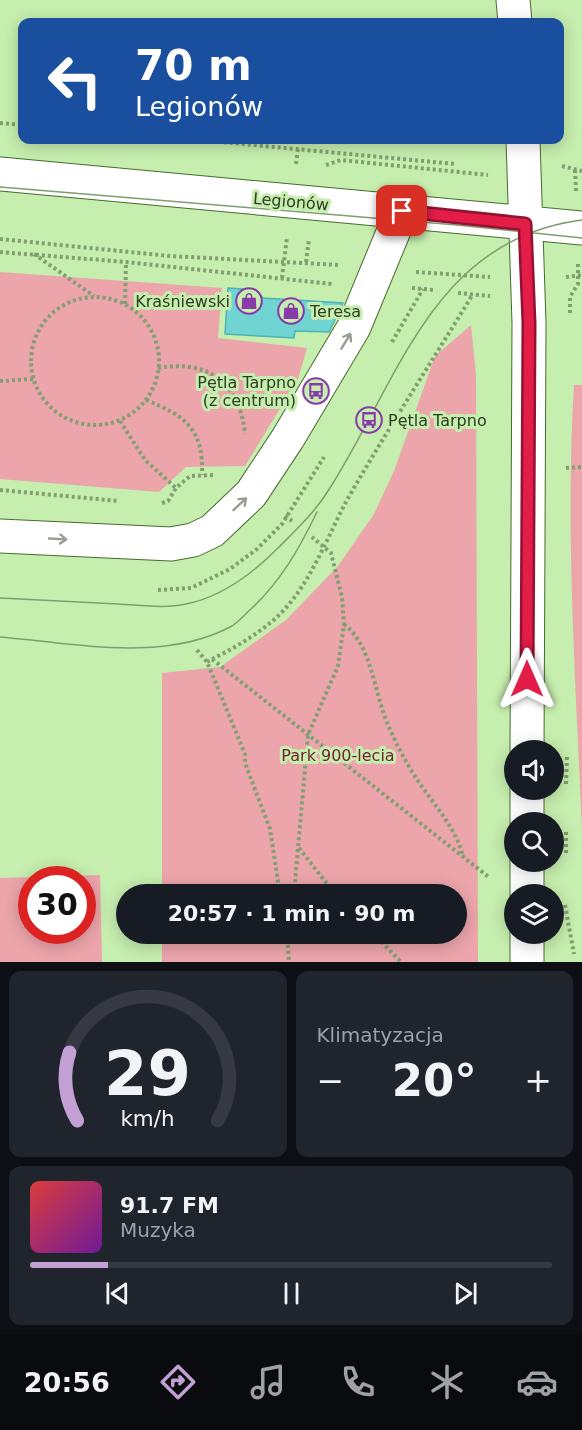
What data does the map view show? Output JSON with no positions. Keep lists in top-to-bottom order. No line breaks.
{"streets":{"street":["Legionów"]},"parks":["Park 900-lecia"],"places":{"shop":["Kraśniewski","Teresa"],"bus stop":["Pętla Tarpno (z centrum)","Pętla Tarpno"]},"page":{"turn":["70 m","Legionów"],"limit":"30","trip":"20:57 · 1 min · 90 m","tile":"Klimatyzacja","heat":["−","20°","+"],"song":["91.7 FM","Muzyka"],"tabs":"20:56","gauge":["29","km/h"]}}
